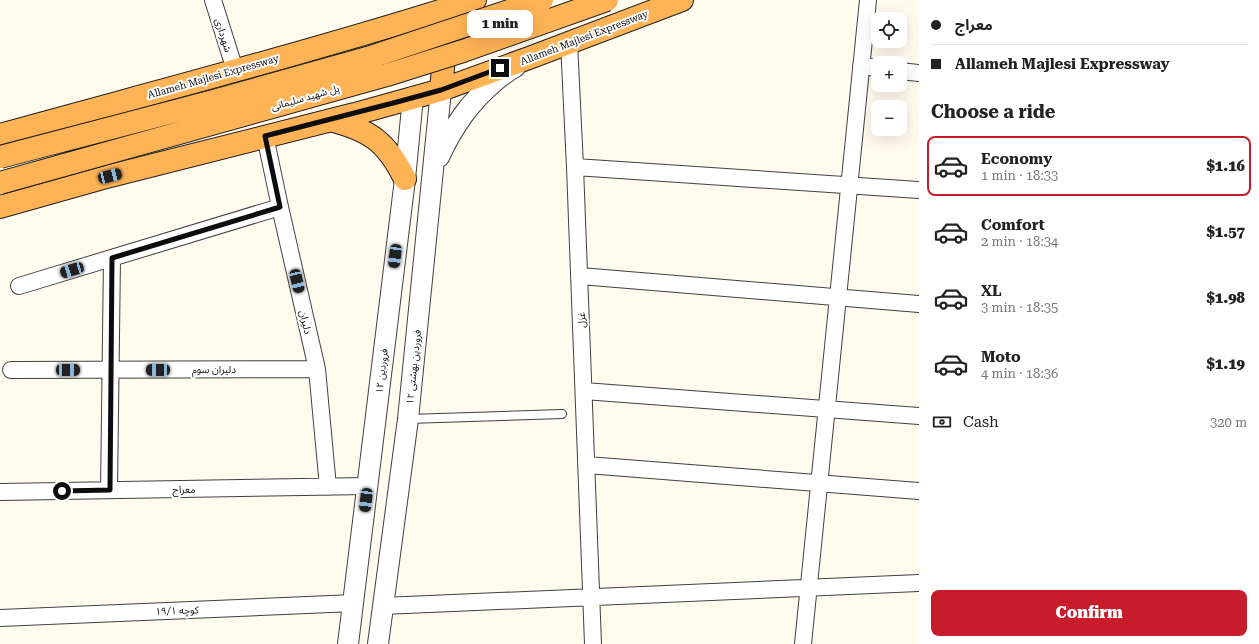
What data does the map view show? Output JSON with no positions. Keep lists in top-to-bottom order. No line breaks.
{"streets":{"highway":["Allameh Majlesi Expressway","پل شهید سلیمانی"],"street":["شهرداری","غزل","دلیران","۱۲ فروردین بهشتی","دلیران سوم","۱۲ فروردین","معراج","کوچه ۱۹/۱"]},"crossings":[["شهرداری","Allameh Majlesi Expressway"],["Allameh Majlesi Expressway","غزل"],["Allameh Majlesi Expressway","۱۲ فروردین بهشتی"],["Allameh Majlesi Expressway","۱۲ فروردین"],["دلیران","دلیران سوم"],["دلیران","معراج"],["۱۲ فروردین","معراج"],["۱۲ فروردین","کوچه ۱۹/۱"]],"page":{"banner":["معراج","Allameh Majlesi Expressway"],"bubble":"1 min","map_buttons":["+","−"],"heading":"Choose a ride","list":[{"name":"Economy","note":"1 min · 18:33","value":"$1.16"},{"name":"Comfort","note":"2 min · 18:34","value":"$1.57"},{"name":"XL","note":"3 min · 18:35","value":"$1.98"},{"name":"Moto","note":"4 min · 18:36","value":"$1.19"}],"pay":["Cash","320 m"],"buttons":"Confirm"}}
